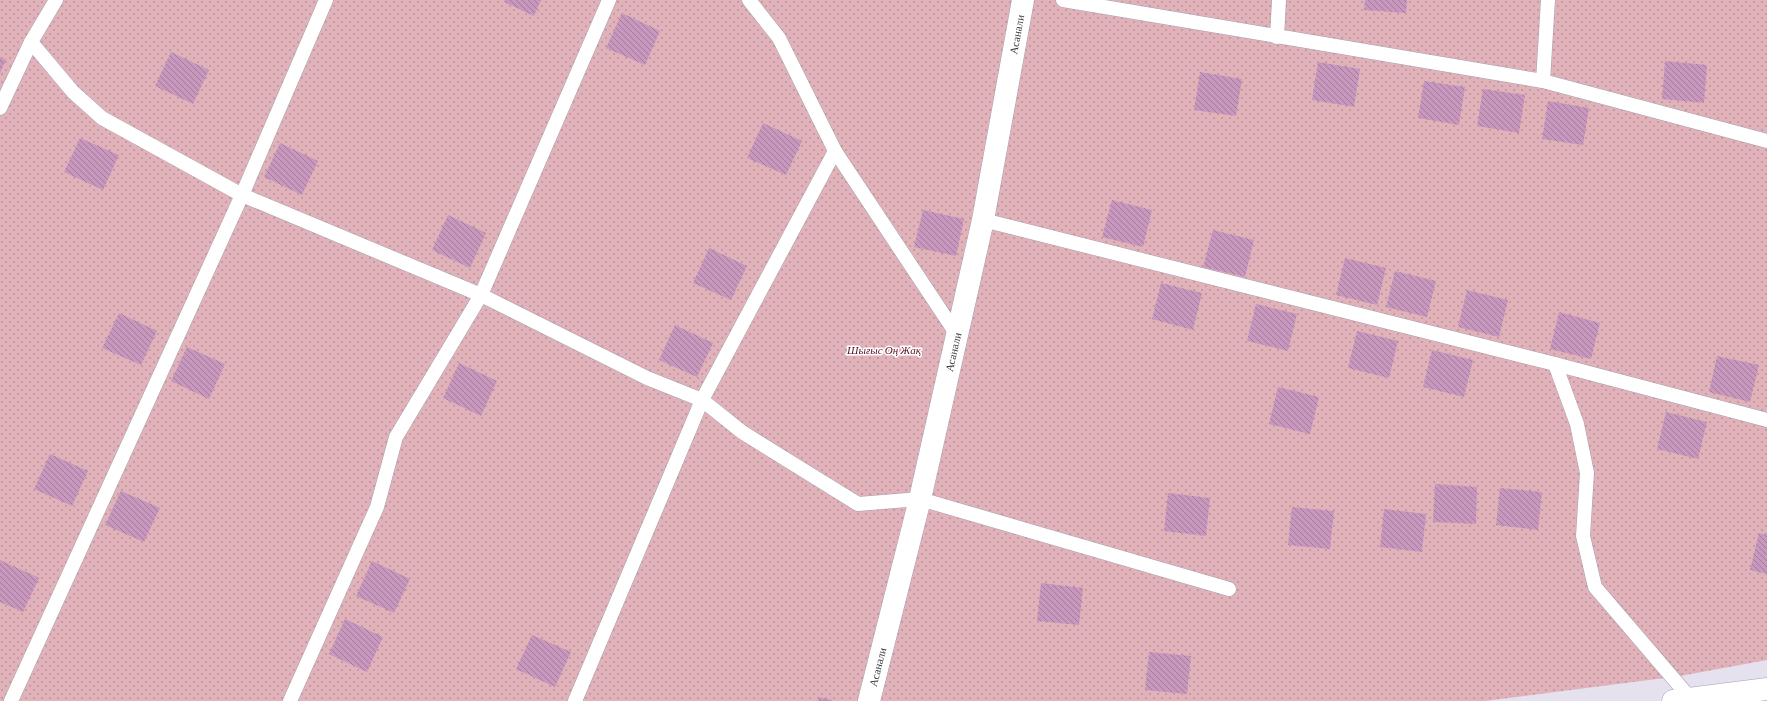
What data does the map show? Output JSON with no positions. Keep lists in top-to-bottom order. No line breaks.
{"streets":{"street":["Асанали"]},"parks":["Шығыс Оң Жақ"]}
